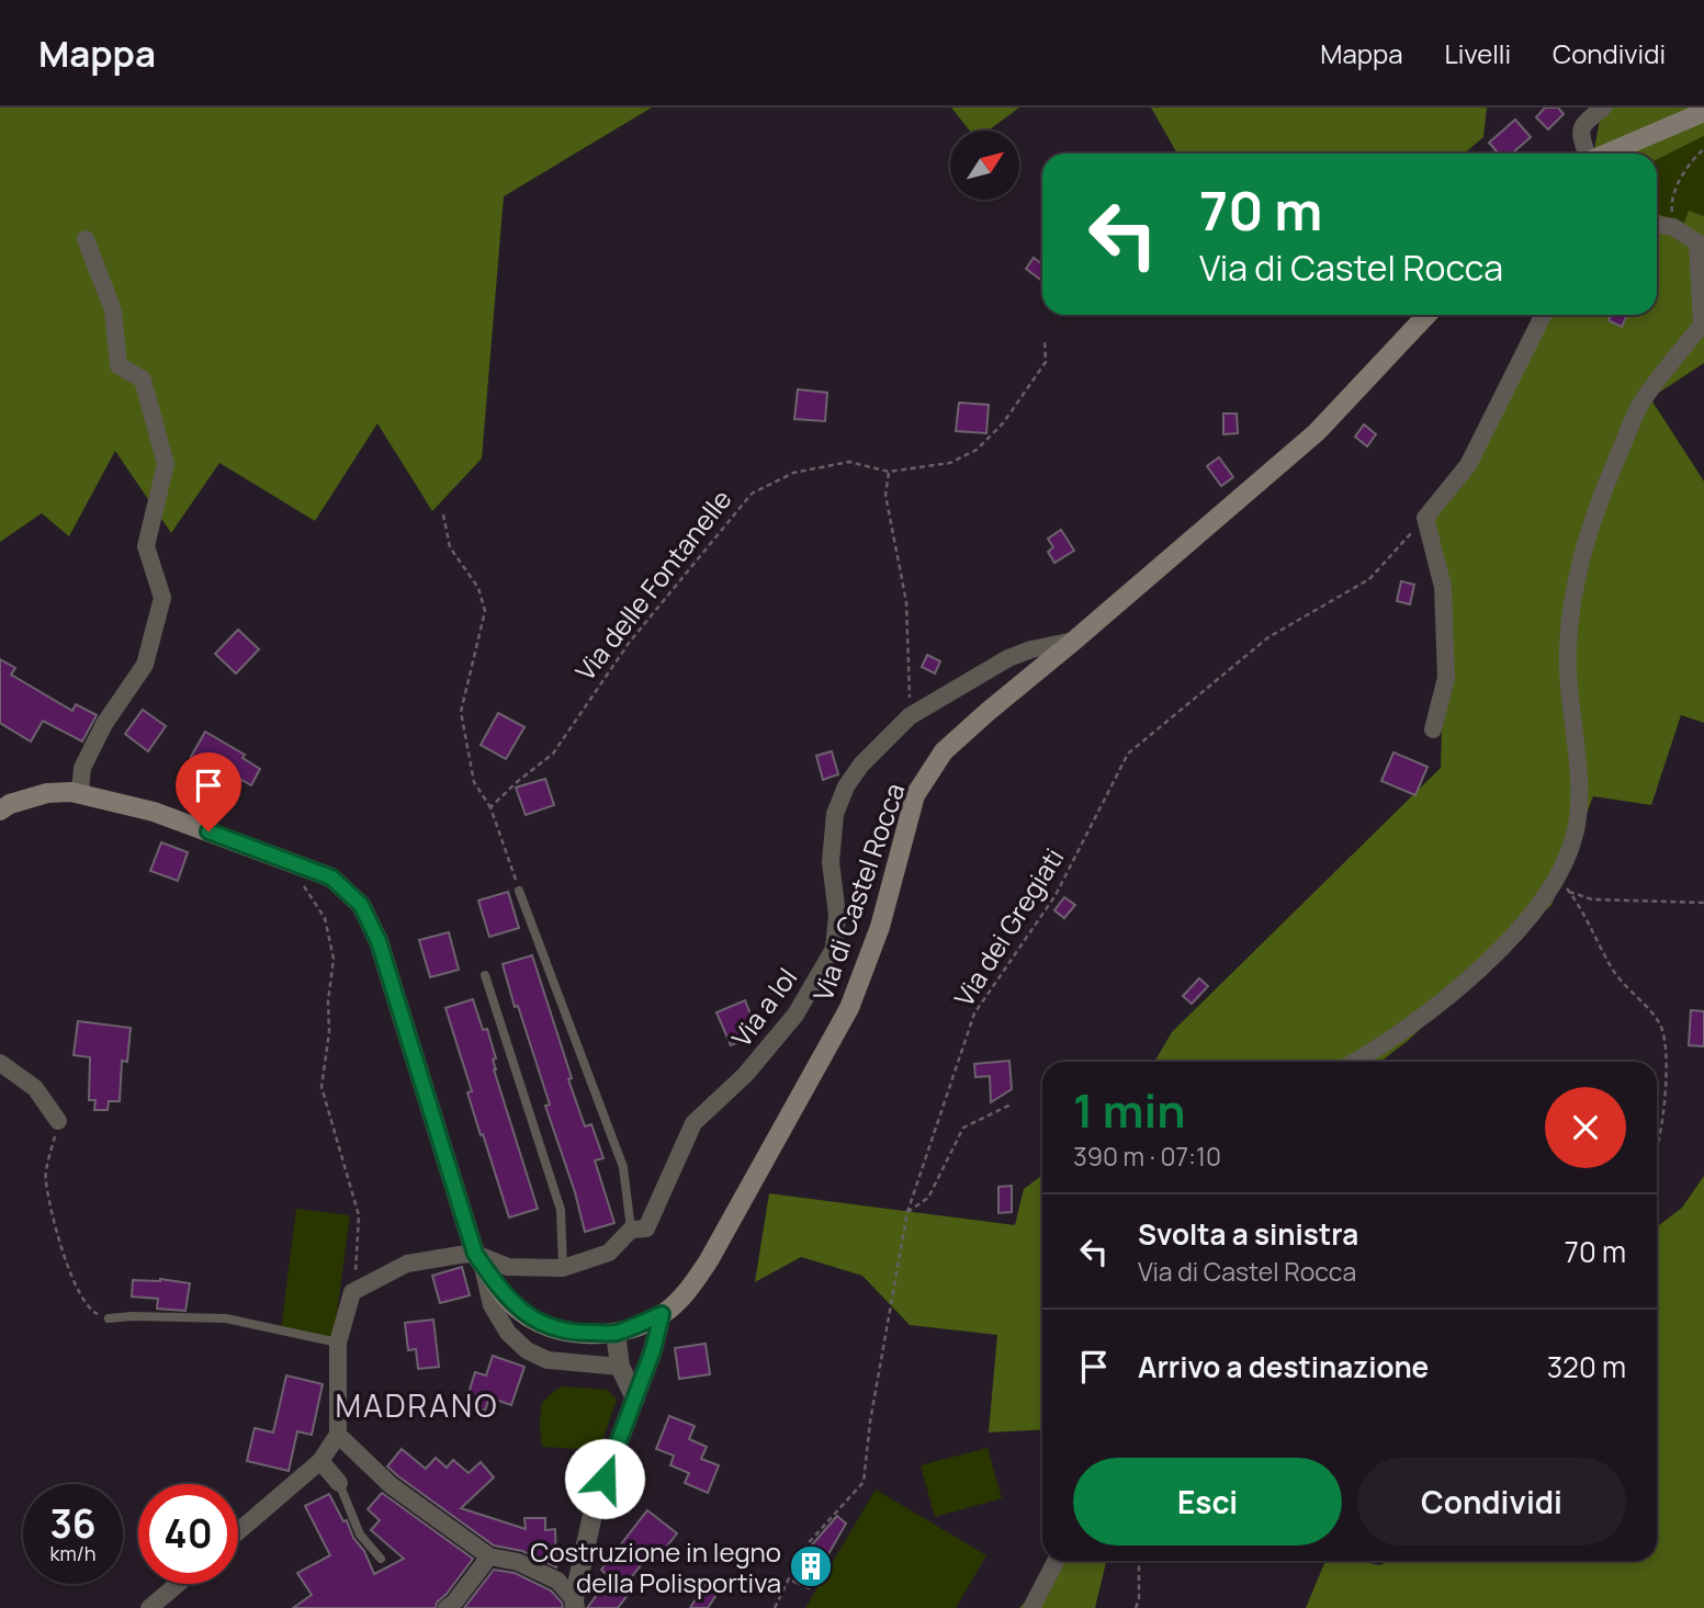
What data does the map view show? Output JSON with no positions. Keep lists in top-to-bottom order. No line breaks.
{"streets":{"main road":["Via di Castel Rocca"],"street":["Via a Iol"],"path":["Via delle Fontanelle","Via dei Gregiati"]},"crossings":[["Via di Castel Rocca","Via a Iol"]],"districts":["MADRANO"],"places":{"building":["Costruzione in legno della Polisportiva"]},"north":"top right","page":{"header":"Mappa","nav":["Mappa","Livelli","Condividi"],"turn":["70 m","Via di Castel Rocca"],"heading":["1 min","390 m · 07:10"],"list":[{"name":"Svolta a sinistra","note":"Via di Castel Rocca","value":"70 m"},{"name":"Arrivo a destinazione","value":"320 m"}],"buttons":["Esci","Condividi"],"speed":"36 km/h","limit":"40"}}
